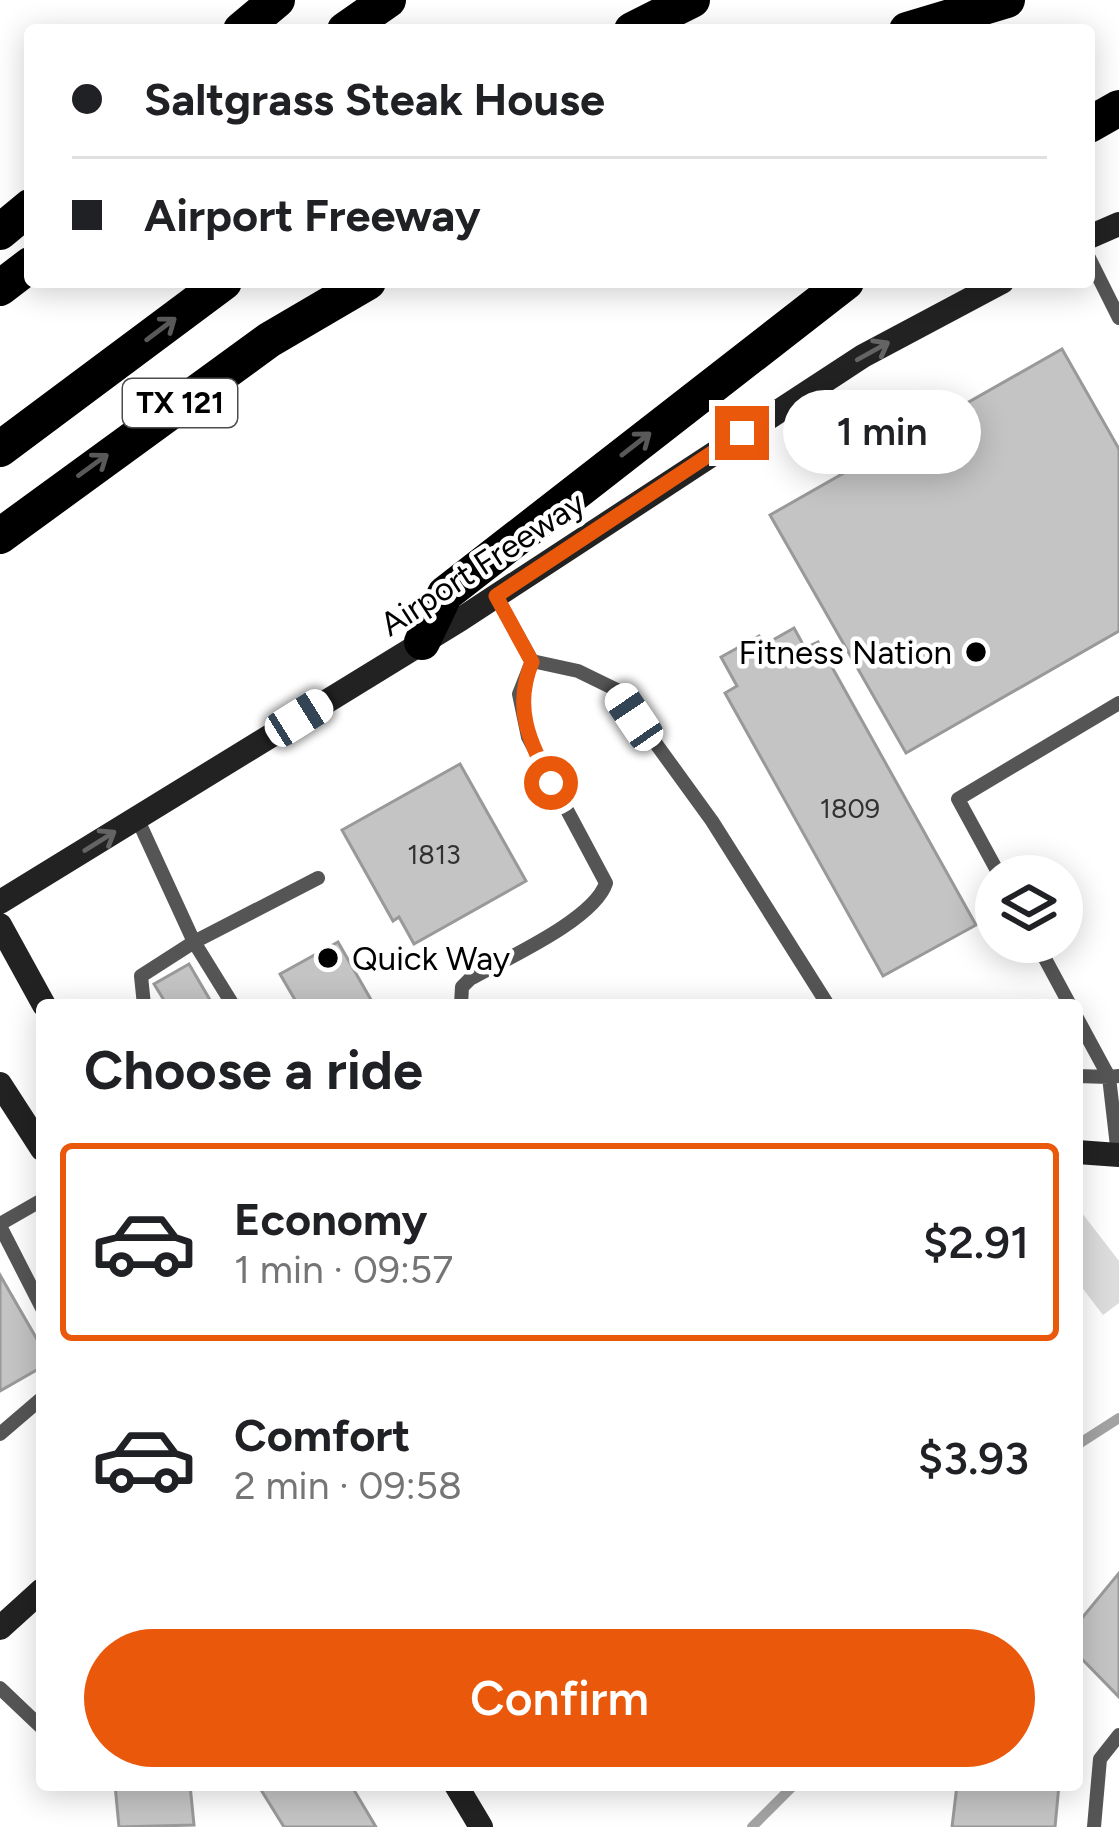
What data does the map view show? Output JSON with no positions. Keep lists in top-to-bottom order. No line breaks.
{"streets":{"highway":["TX 121"],"main road":["Airport Freeway"]},"one_way":["Airport Freeway"],"places":["Fitness Nation","Quick Way"],"house_numbers":["1809","1813"],"page":{"banner":["Saltgrass Steak House","Airport Freeway"],"bubble":"1 min","heading":"Choose a ride","list":[{"name":"Economy","note":"1 min · 09:57","value":"$2.91"},{"name":"Comfort","note":"2 min · 09:58","value":"$3.93"}],"buttons":"Confirm"}}
